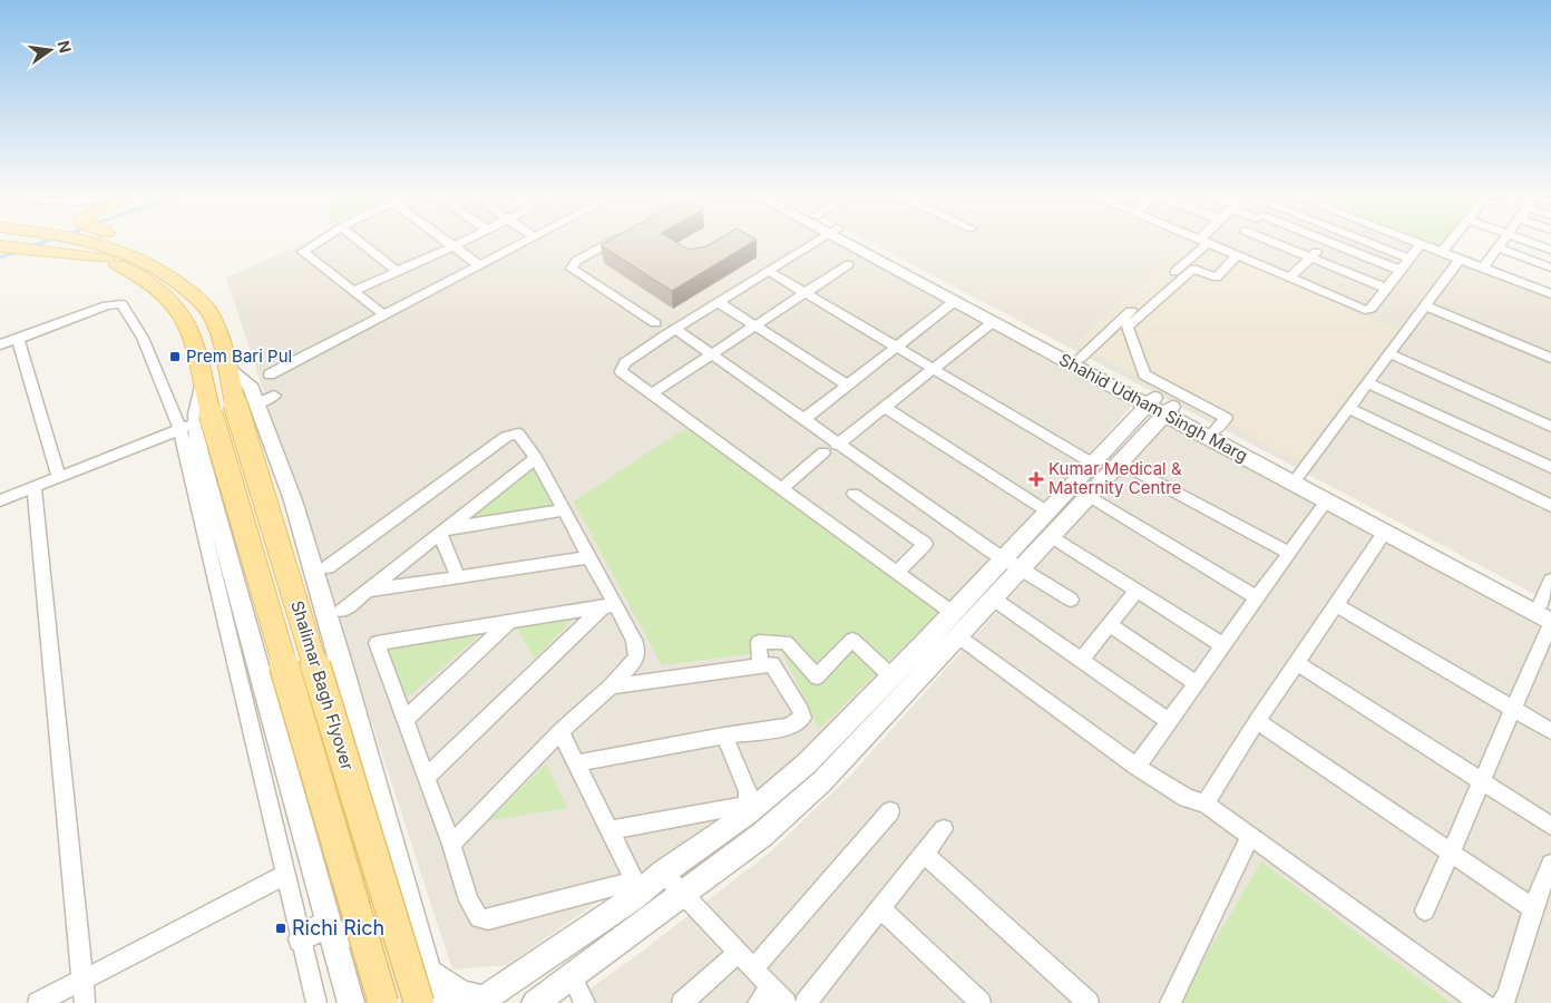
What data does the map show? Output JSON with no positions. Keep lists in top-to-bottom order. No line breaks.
{"streets":{"main road":["Shalimar Bagh Flyover"],"street":["Shahid Udham Singh Marg"]},"places":{"transit":["Prem Bari Pul","Richi Rich"],"health":["Kumar Medical & Maternity Centre"]},"north":"right"}
